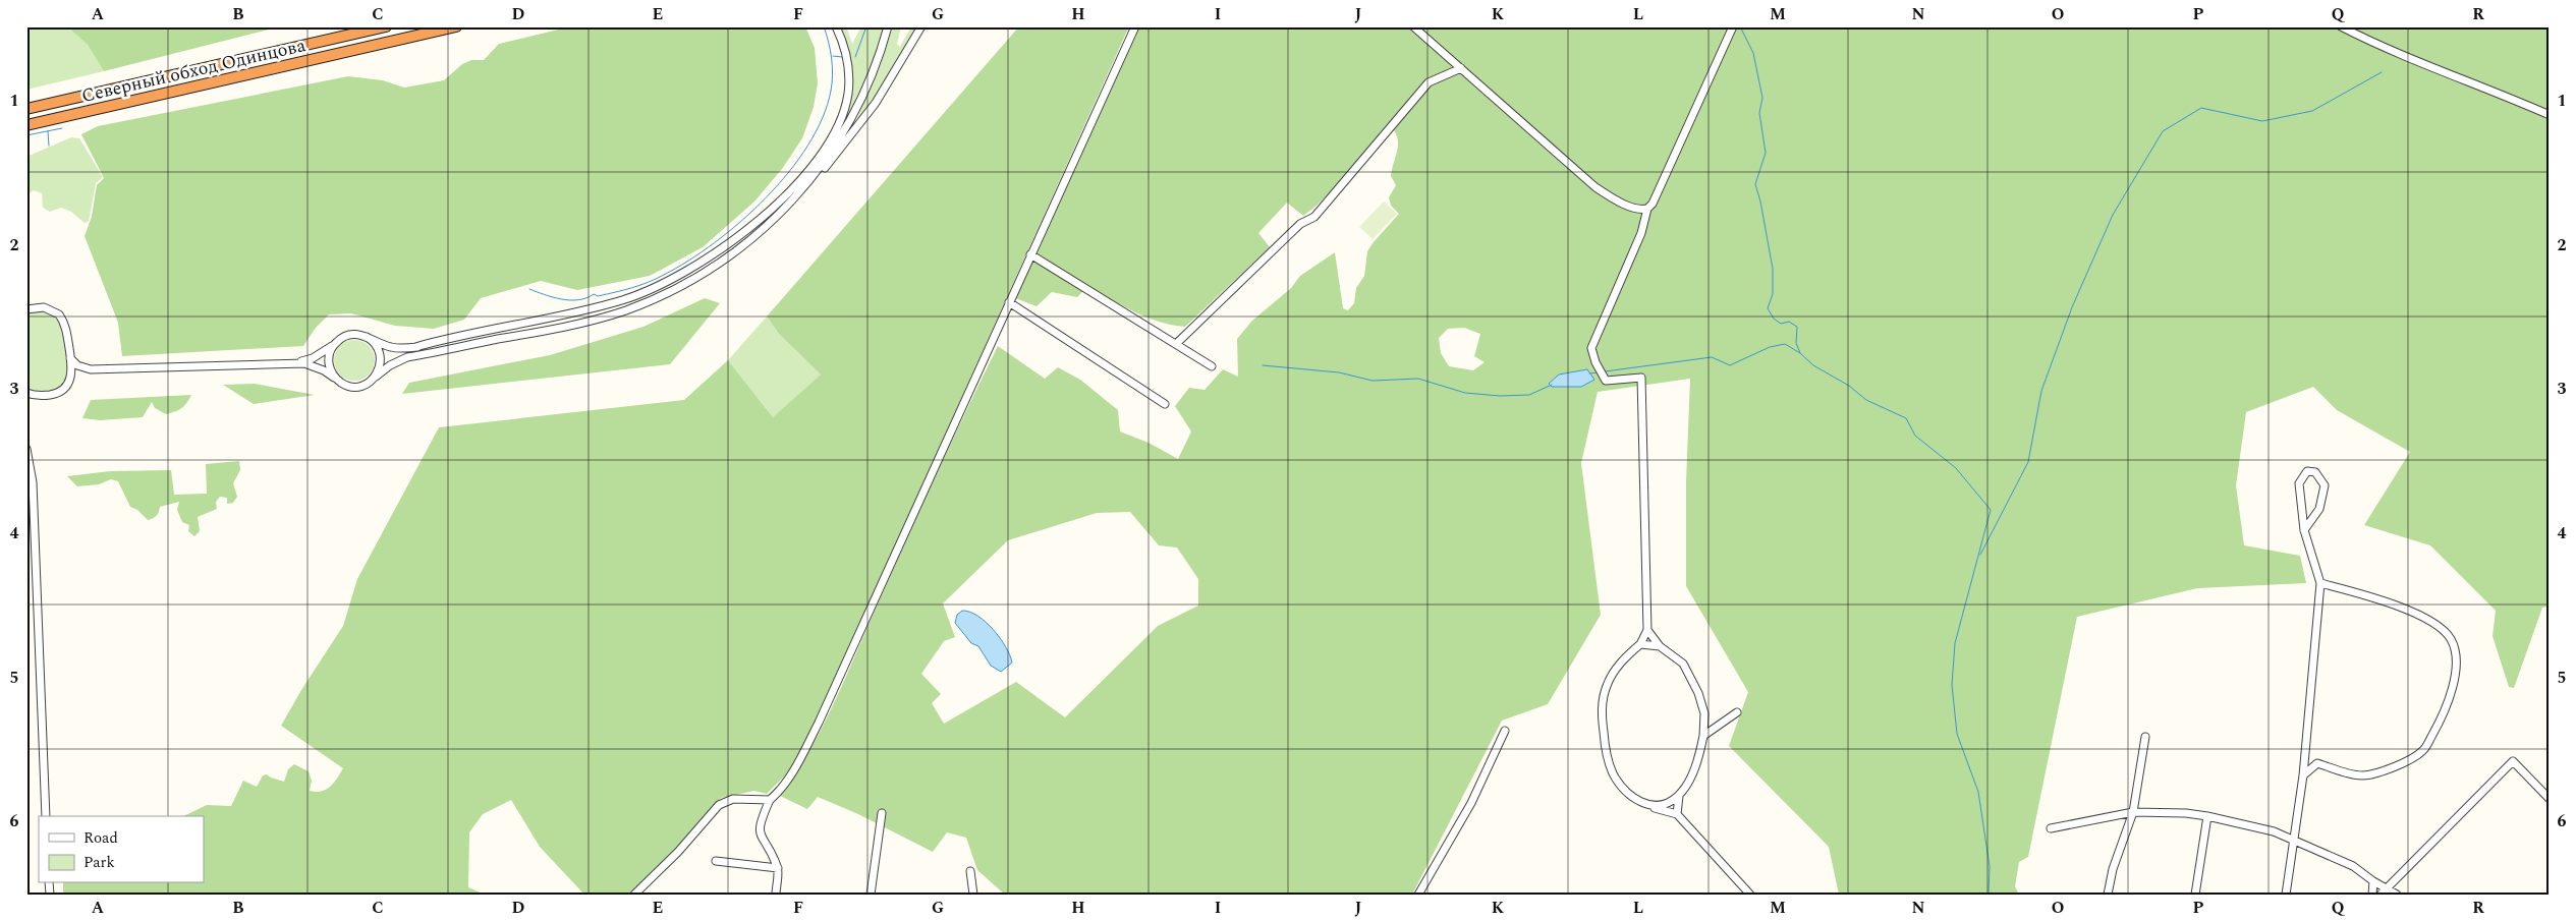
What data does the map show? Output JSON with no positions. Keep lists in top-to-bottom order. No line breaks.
{"streets":{"highway":["Северный обход Одинцова"]},"legend":["Road","Park"],"grid":{"columns":["A","B","C","D","E","F","G","H","I","J","K","L","M","N","O","P","Q","R"],"rows":["1","2","3","4","5","6"]}}
